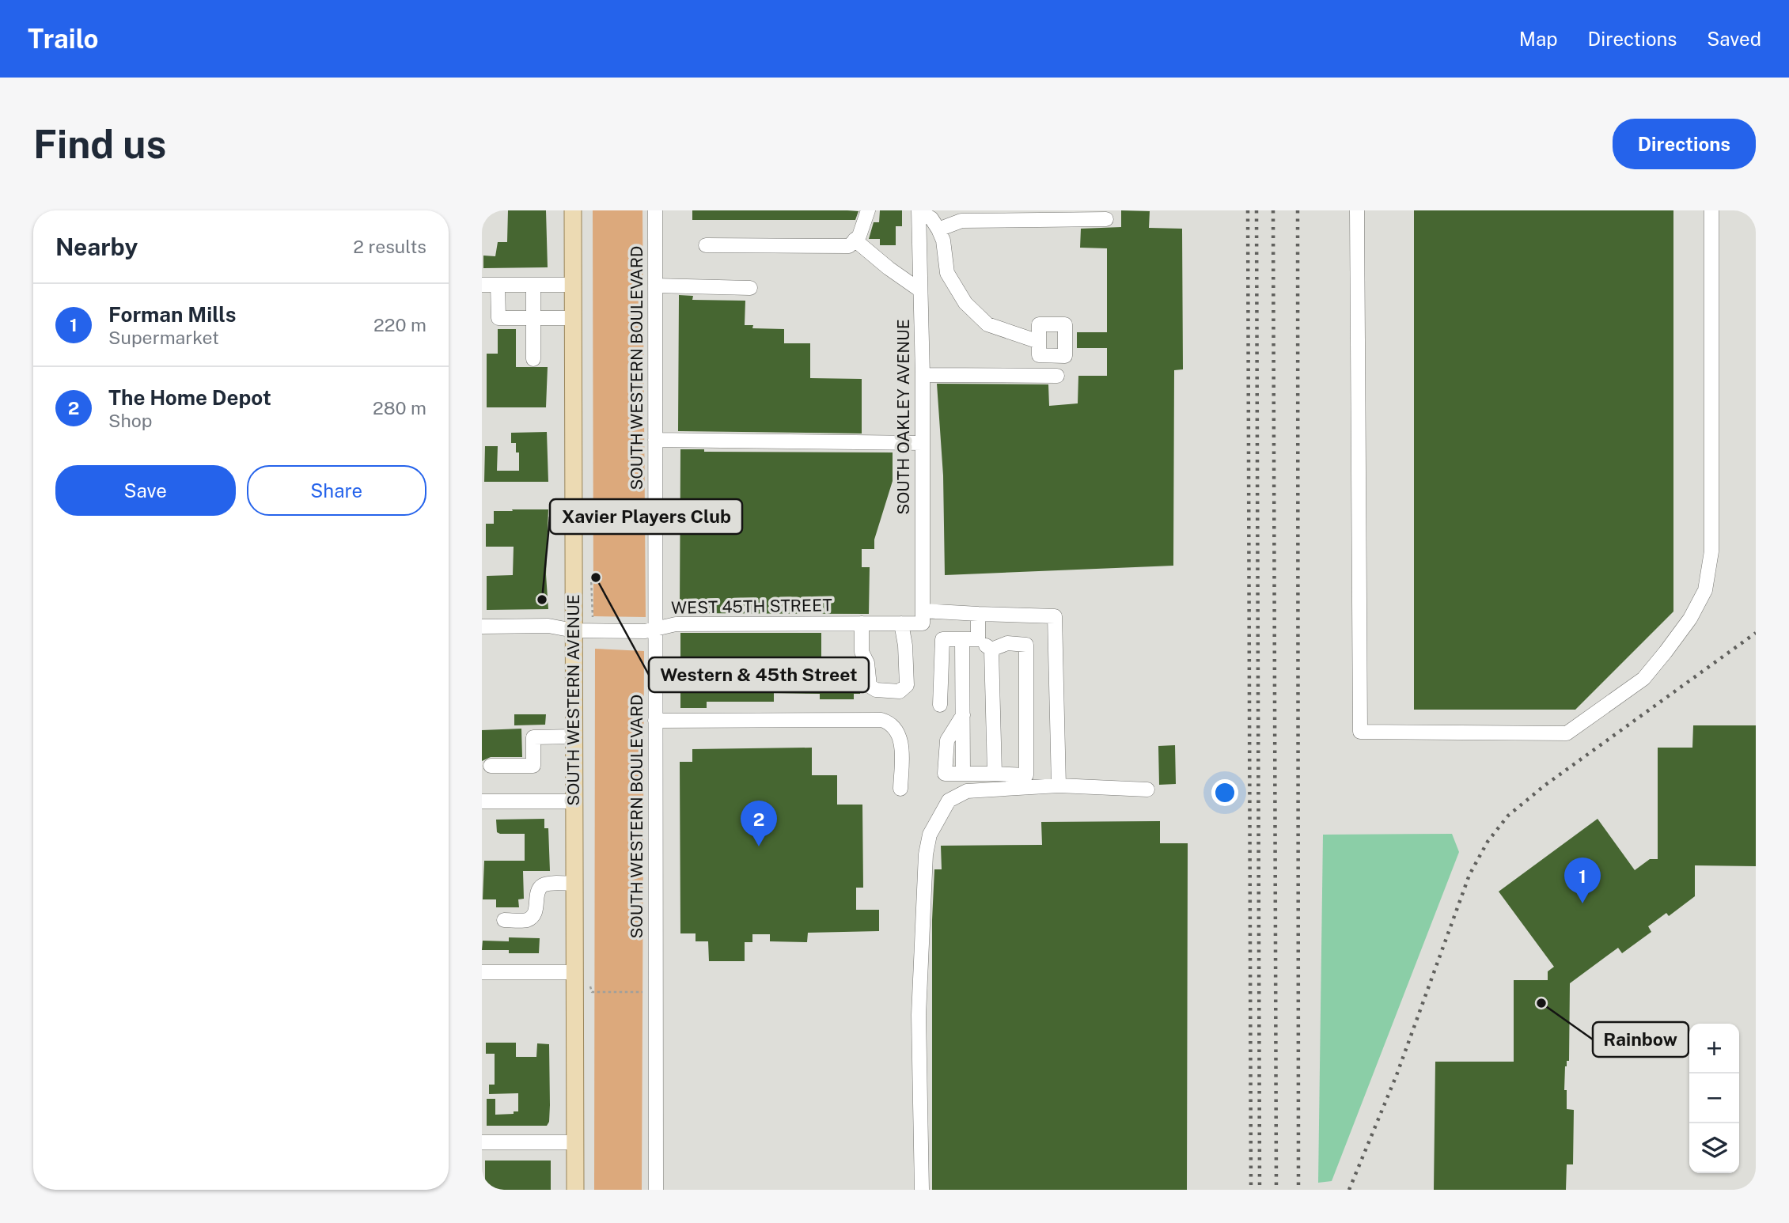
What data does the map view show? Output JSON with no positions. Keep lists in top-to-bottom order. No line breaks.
{"streets":{"main road":["SOUTH WESTERN AVENUE"],"street":["SOUTH WESTERN BOULEVARD","SOUTH OAKLEY AVENUE","WEST 45TH STREET"]},"crossings":[["SOUTH WESTERN BOULEVARD","WEST 45TH STREET"],["SOUTH OAKLEY AVENUE","WEST 45TH STREET"],["WEST 45TH STREET","SOUTH WESTERN AVENUE"]],"places":["Western & 45th Street","Xavier Players Club","Rainbow"],"page":{"header":"Trailo","nav":["Map","Directions","Saved"],"buttons":["Directions",["Save","Share"]],"title":"Find us","heading":["Nearby","2 results"],"list":[{"mark":"1","name":"Forman Mills","note":"Supermarket","value":"220 m"},{"mark":"2","name":"The Home Depot","note":"Shop","value":"280 m"}],"pins":["2","1"],"map_buttons":["+","−"]}}
